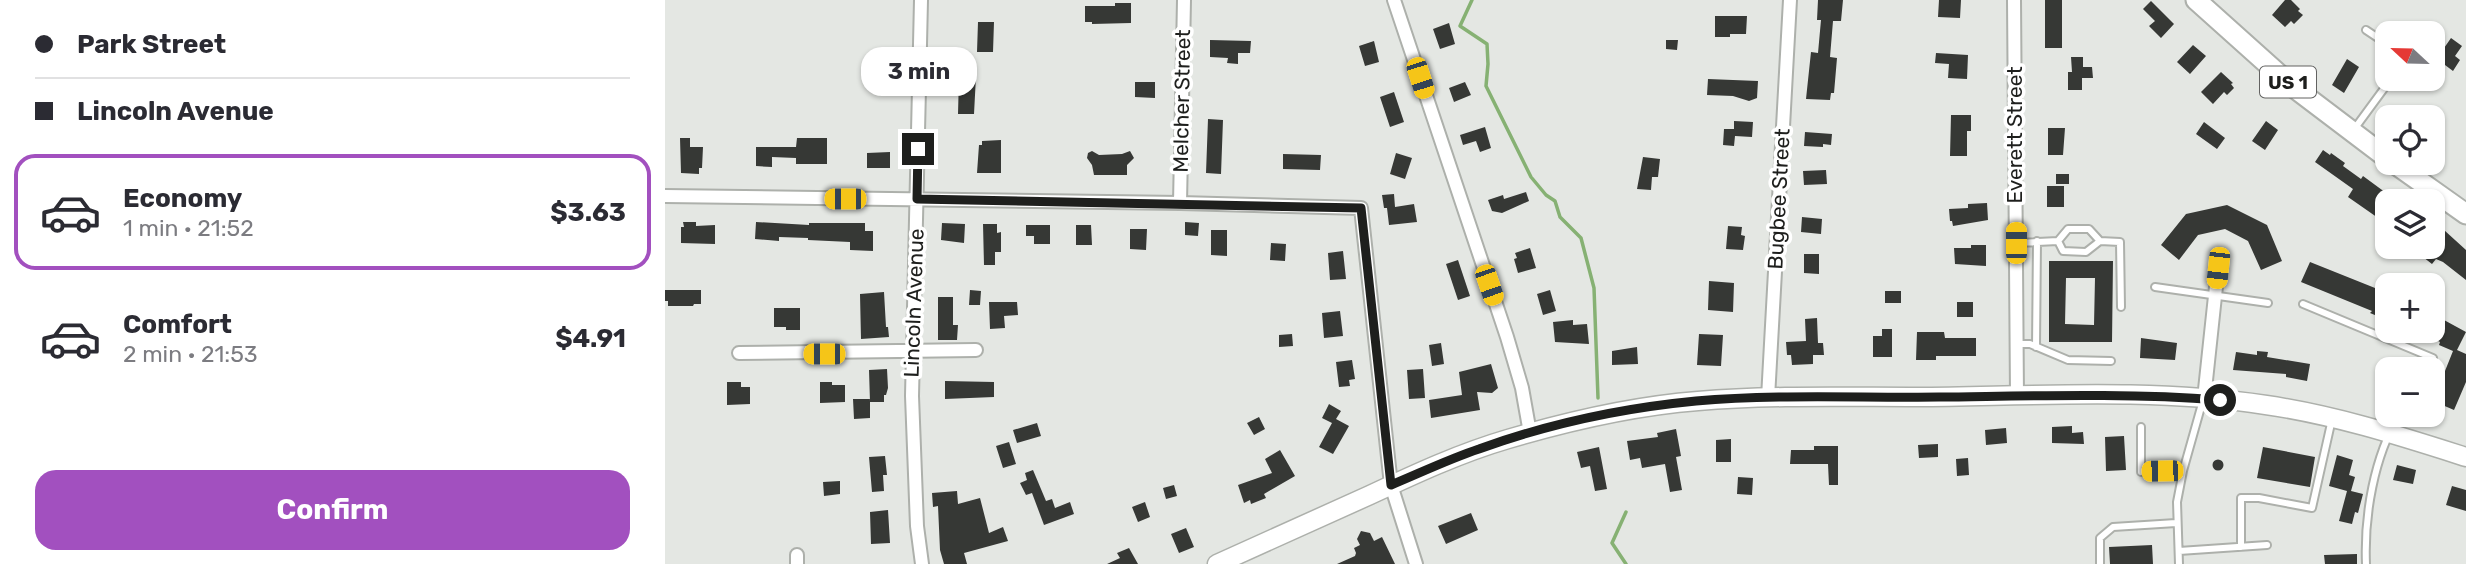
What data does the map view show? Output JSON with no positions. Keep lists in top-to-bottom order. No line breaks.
{"streets":{"main road":["US 1"],"street":["Melcher Street","Everett Street","Bugbee Street","Lincoln Avenue"]},"north":"left","page":{"banner":["Park Street","Lincoln Avenue"],"map_buttons":["+","−"],"bubble":"3 min","list":[{"name":"Economy","note":"1 min · 21:52","value":"$3.63"},{"name":"Comfort","note":"2 min · 21:53","value":"$4.91"}],"buttons":"Confirm"}}
